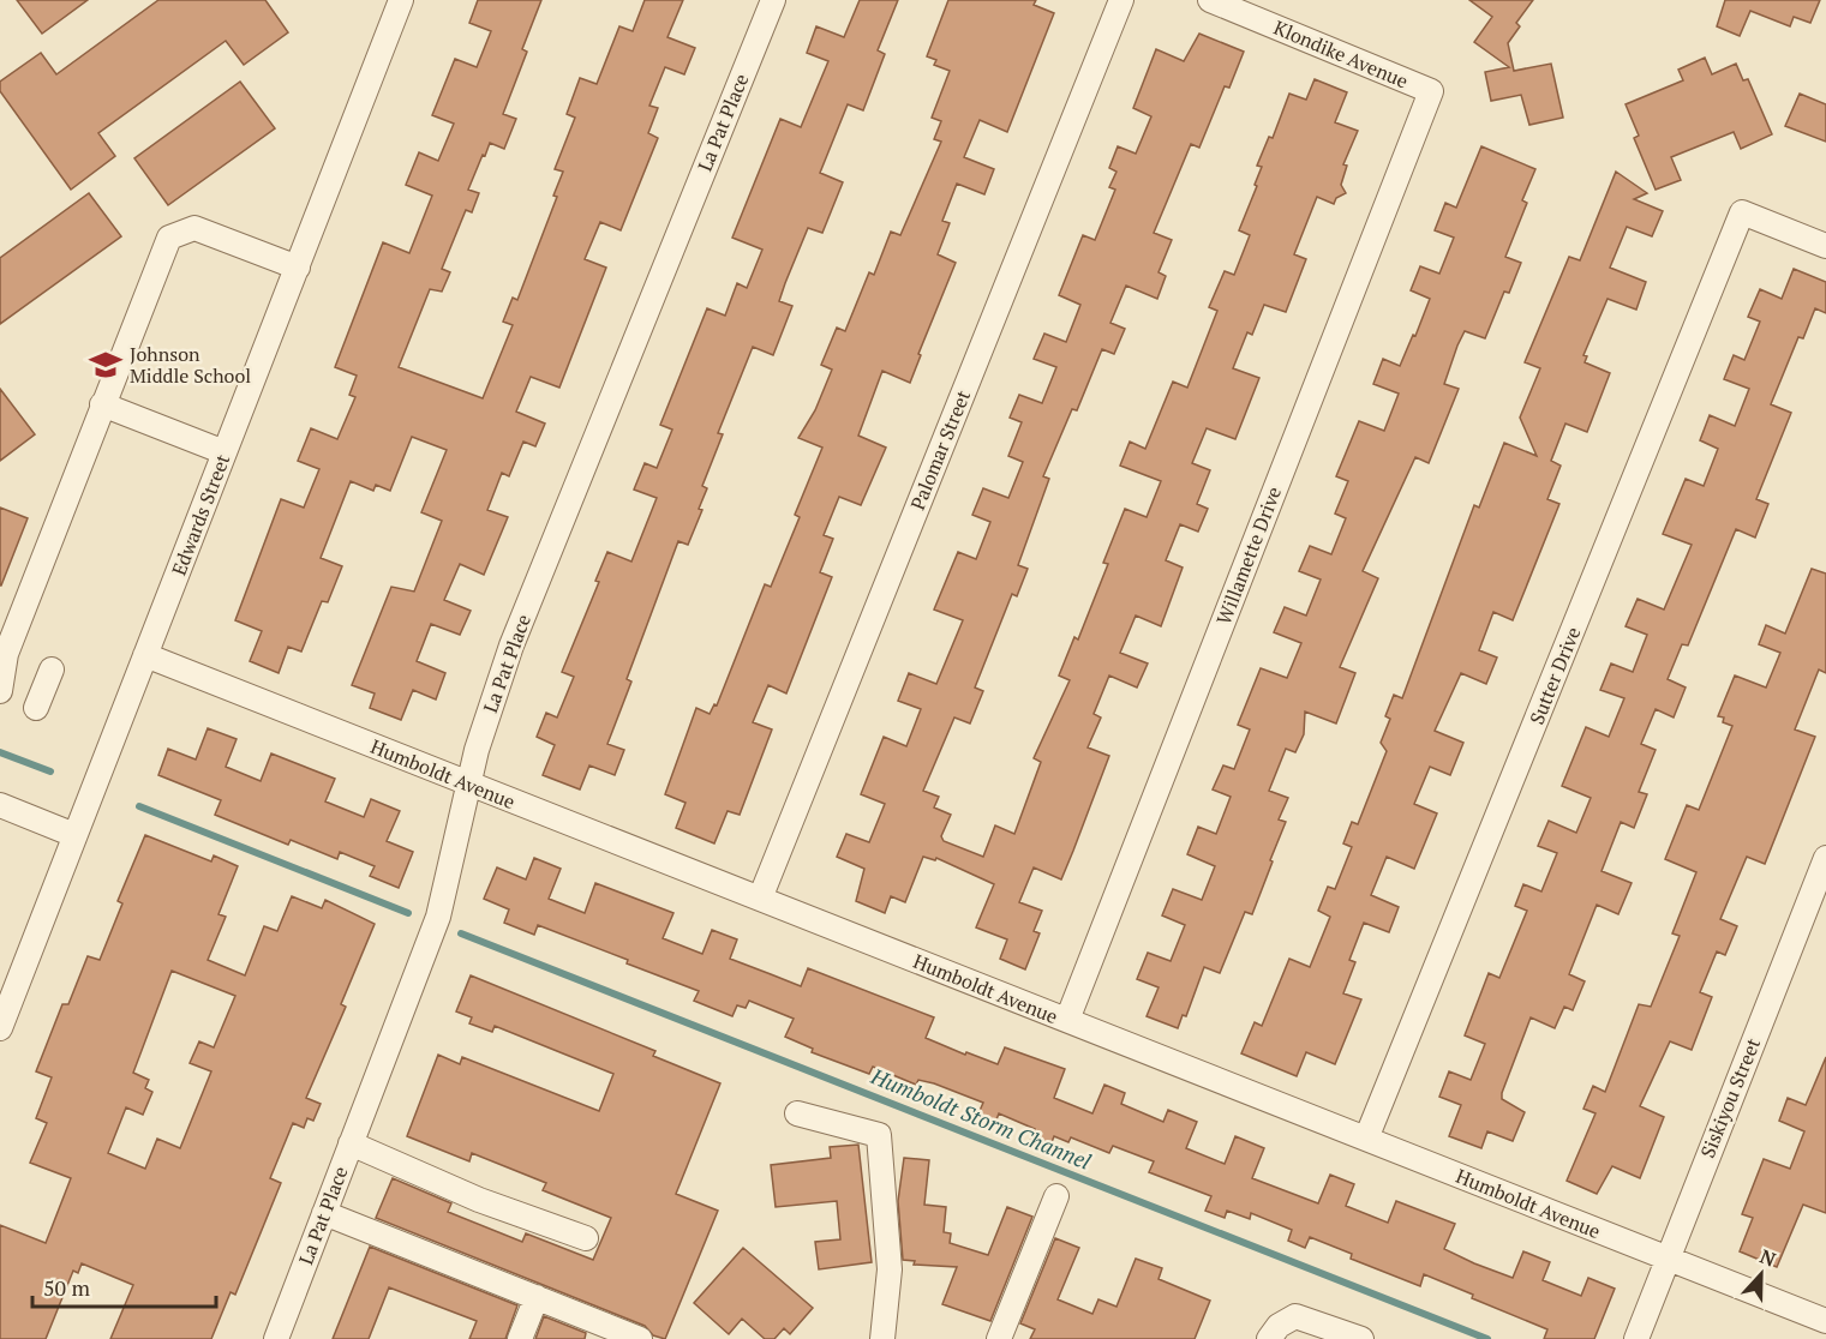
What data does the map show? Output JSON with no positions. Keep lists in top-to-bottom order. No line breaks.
{"streets":{"street":["Klondike Avenue","La Pat Place","Palomar Street","Edwards Street","Willamette Drive","Sutter Drive","Humboldt Avenue","Siskiyou Street"]},"crossings":[["Klondike Avenue","Willamette Drive"],["La Pat Place","Humboldt Avenue"],["Palomar Street","Humboldt Avenue"],["Edwards Street","Humboldt Avenue"],["Willamette Drive","Humboldt Avenue"],["Sutter Drive","Humboldt Avenue"],["Humboldt Avenue","Siskiyou Street"]],"water":["Humboldt Storm Channel"],"places":{"school or university":["Johnson Middle School"]},"scale_bar":"50 m","north":"top"}
